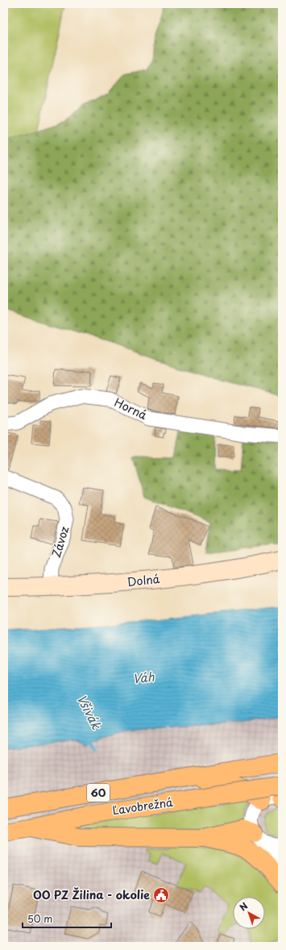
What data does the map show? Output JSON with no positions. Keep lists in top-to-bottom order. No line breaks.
{"streets":{"main road":["Dolná","60","Ľavobrežná"],"street":["Horná","Závoz"]},"crossings":[["Závoz","Dolná"]],"water":["Váh","Všivák"],"places":{"public building":["OO PZ Žilina - okolie"]},"scale_bar":"50 m","north":"top left"}
